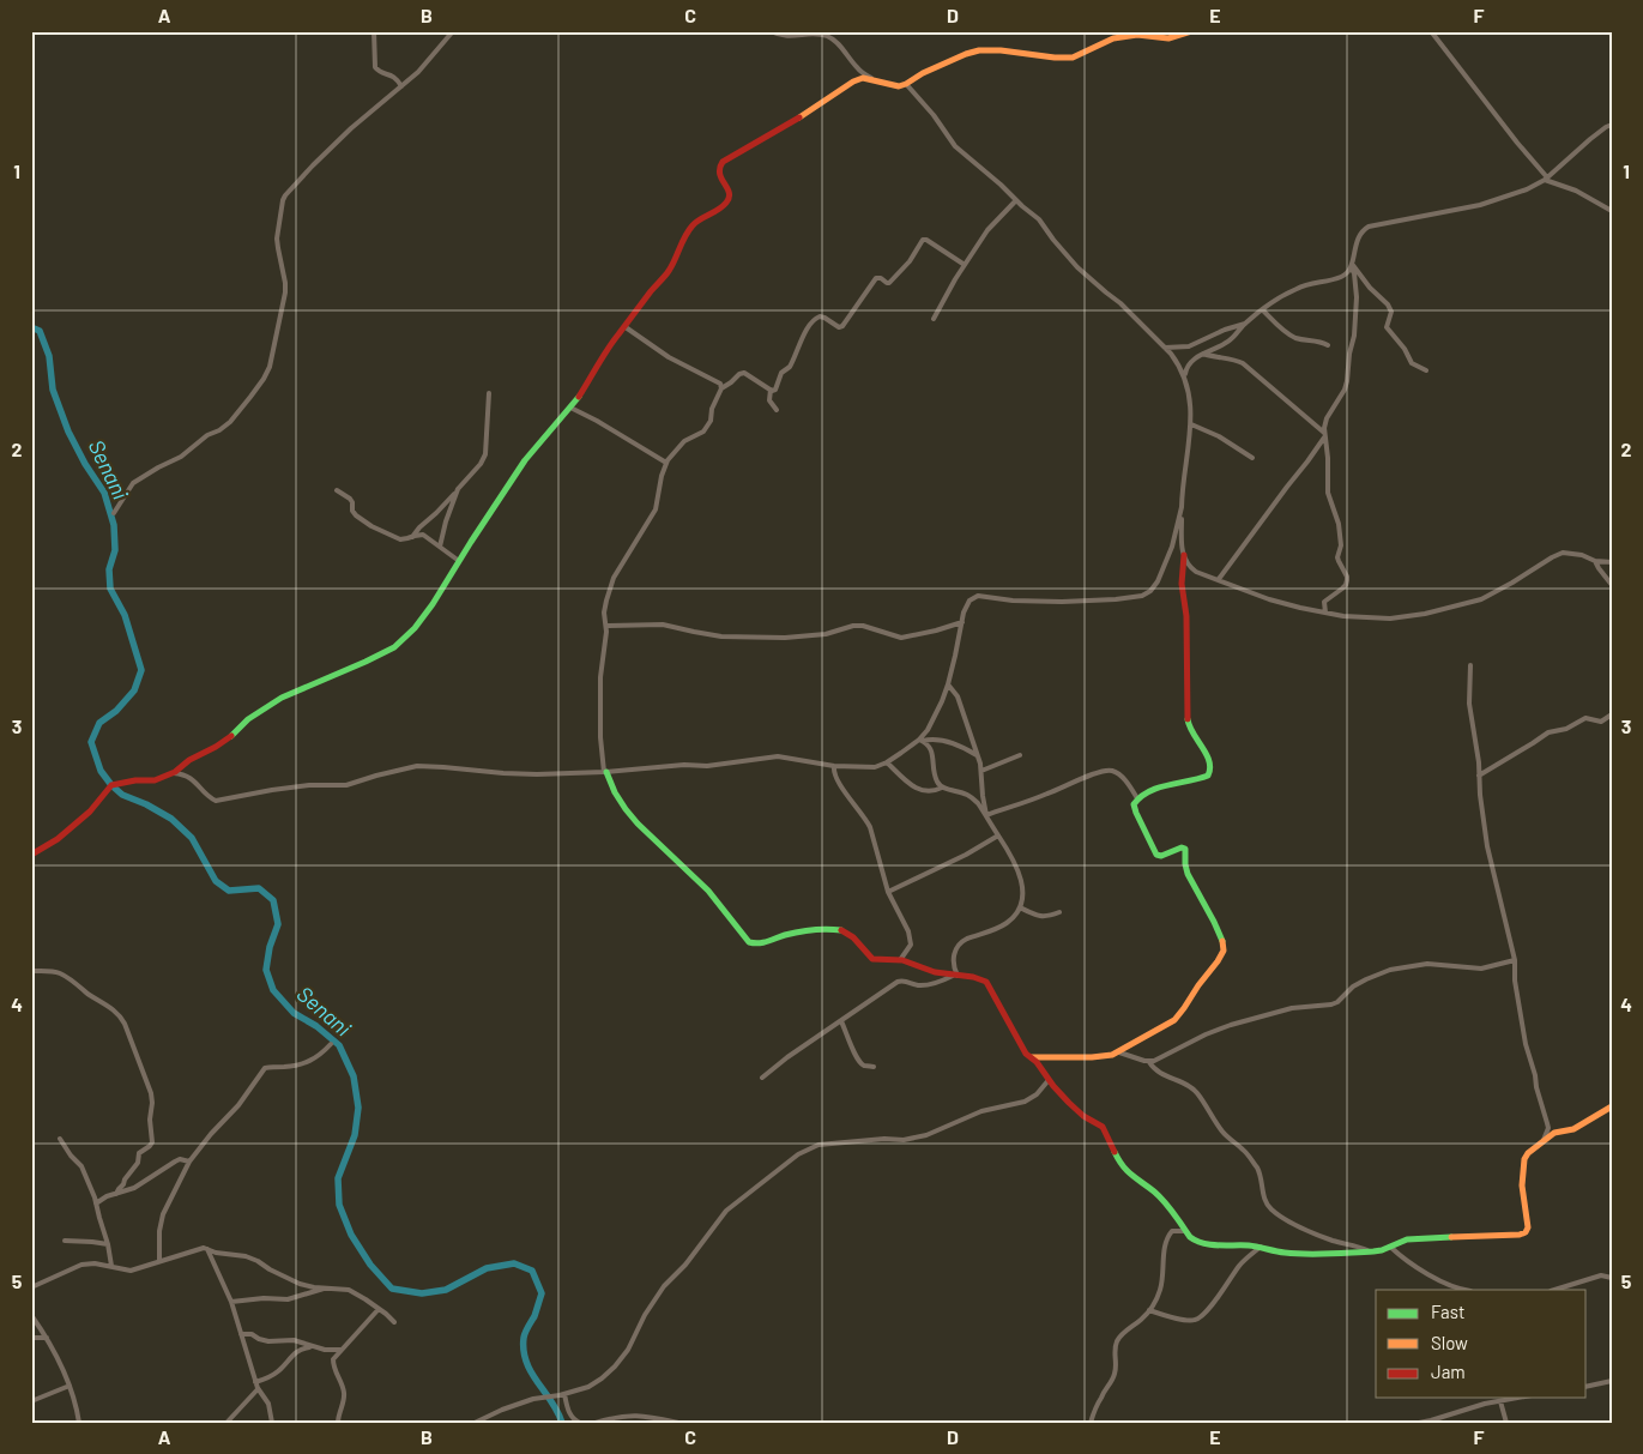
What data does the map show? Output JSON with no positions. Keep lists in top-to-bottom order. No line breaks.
{"water":["Senani"],"legend":["Fast","Slow","Jam"],"grid":{"columns":["A","B","C","D","E","F"],"rows":["1","2","3","4","5"]}}
